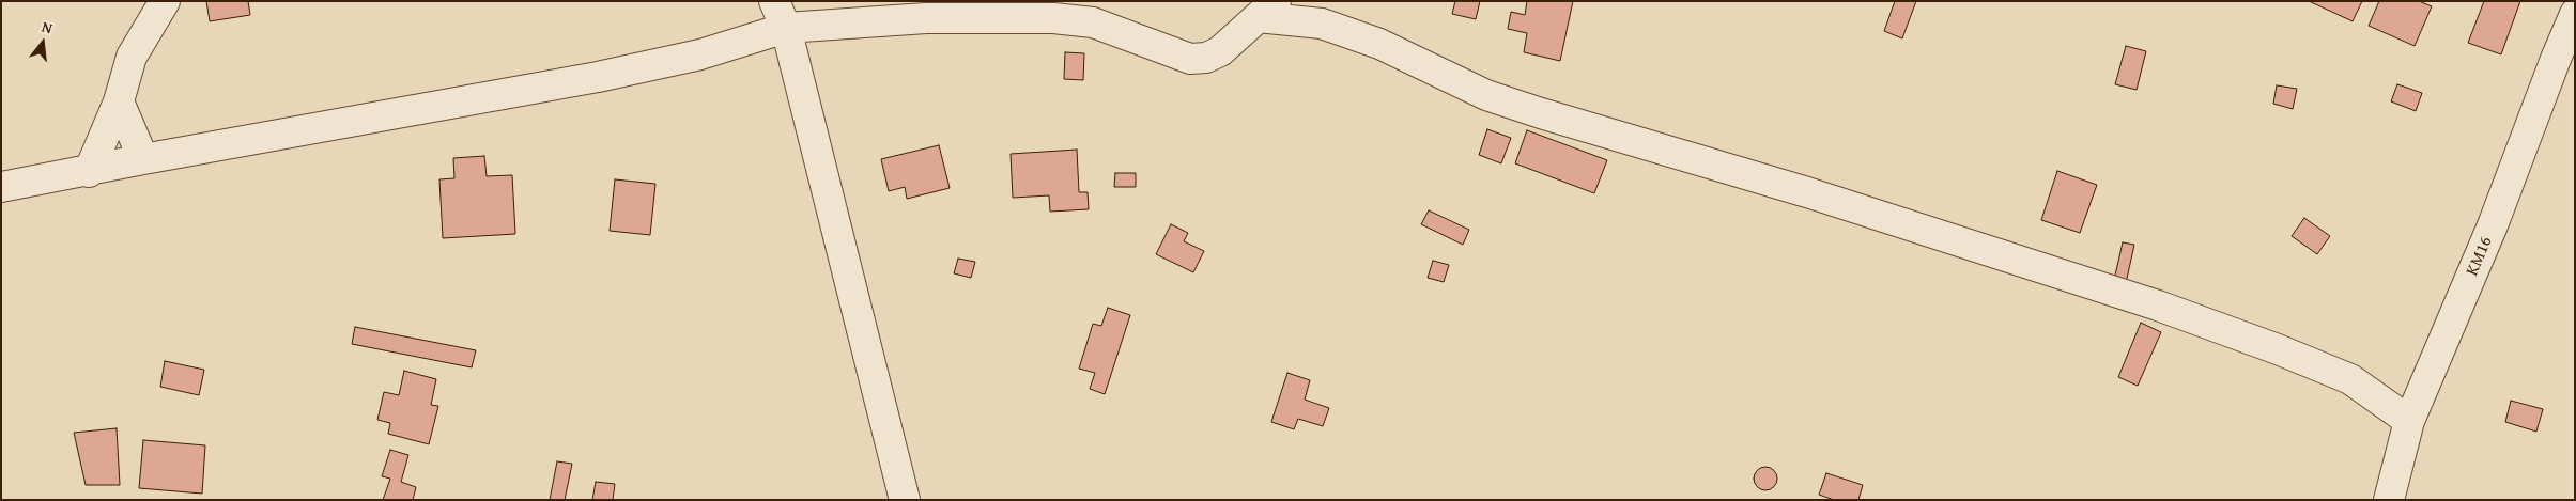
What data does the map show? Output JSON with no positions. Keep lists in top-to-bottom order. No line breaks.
{"streets":{"street":["KM16"]},"north":"top"}
